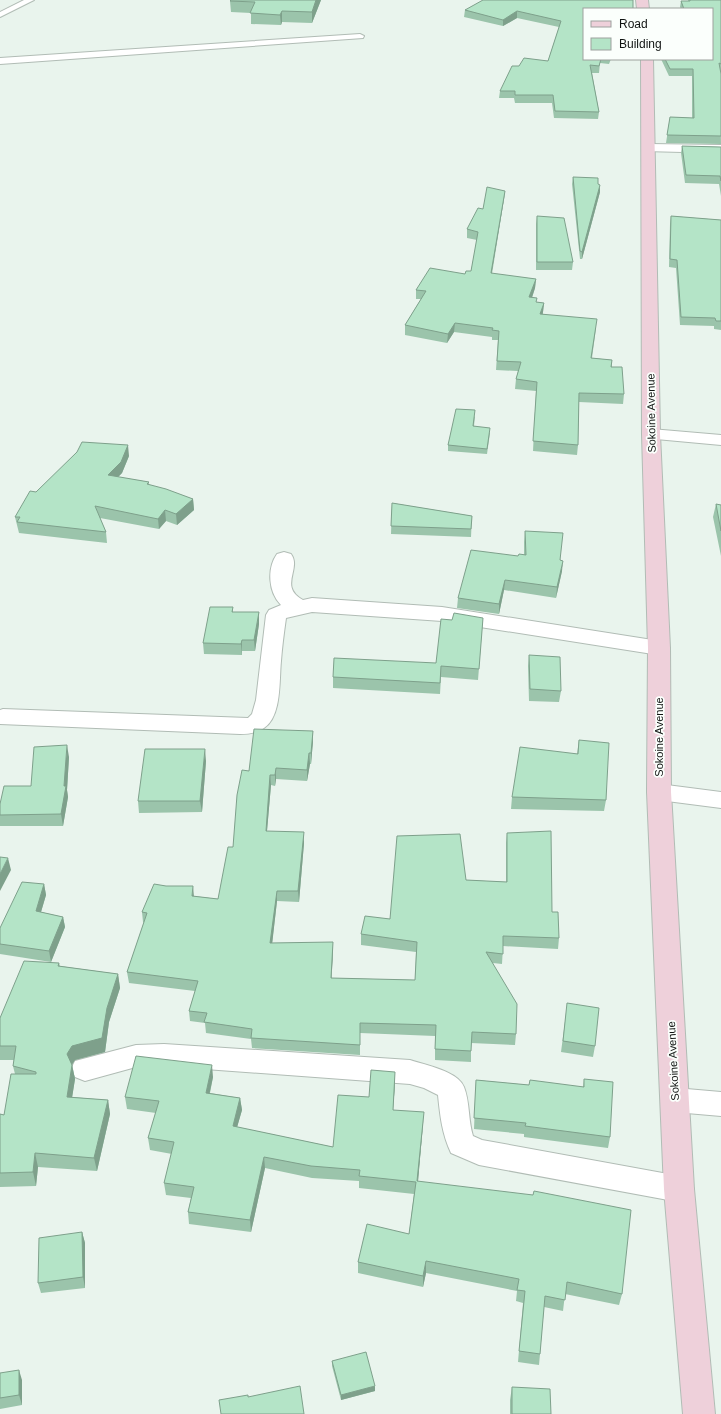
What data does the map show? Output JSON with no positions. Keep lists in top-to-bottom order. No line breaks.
{"streets":{"street":["Sokoine Avenue"]},"legend":["Road","Building"]}
